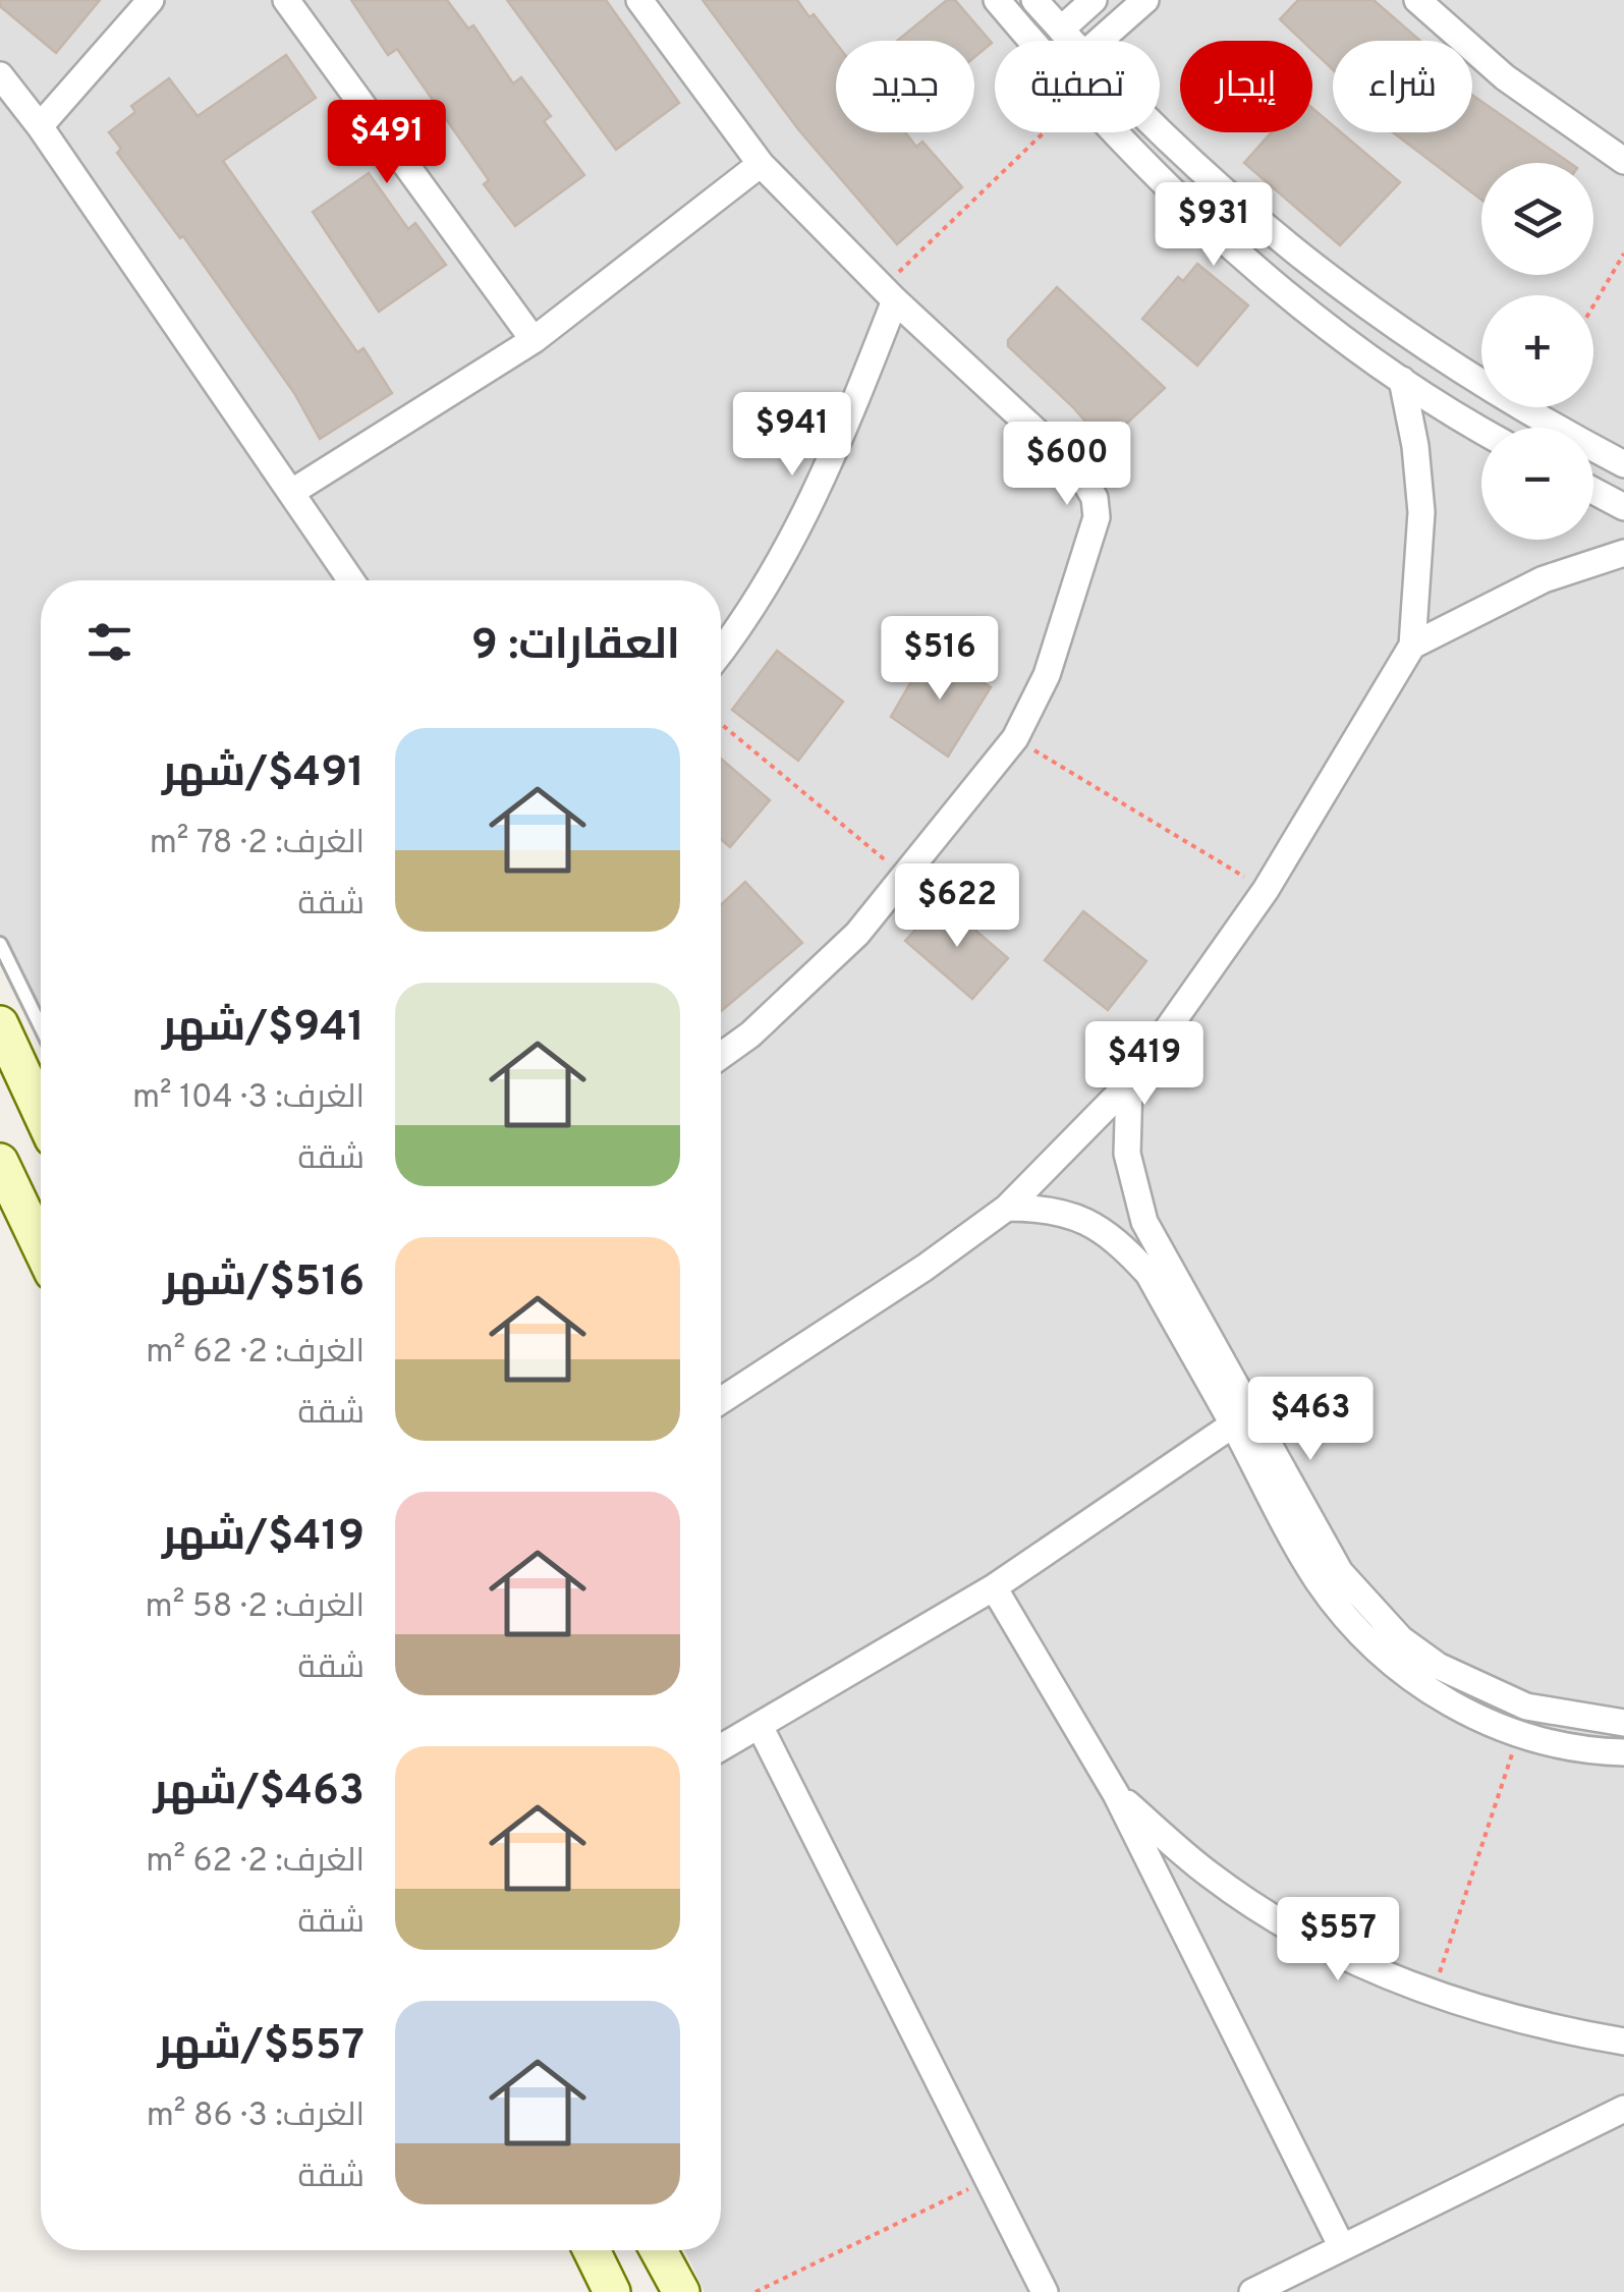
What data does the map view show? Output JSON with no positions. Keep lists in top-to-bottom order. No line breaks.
{"page":{"chip":["شراء","إيجار","تصفية","جديد"],"price":["$491","$931","$941","$600","$516","$622","$419","$463","$557"],"map_buttons":["+","−"],"heading":"العقارات: 9","list":[{"name":"$491/شهر","note":"الغرف: 2 · 78 m² · شقة"},{"name":"$941/شهر","note":"الغرف: 3 · 104 m² · شقة"},{"name":"$516/شهر","note":"الغرف: 2 · 62 m² · شقة"},{"name":"$419/شهر","note":"الغرف: 2 · 58 m² · شقة"},{"name":"$463/شهر","note":"الغرف: 2 · 62 m² · شقة"},{"name":"$557/شهر","note":"الغرف: 3 · 86 m² · شقة"}]}}
